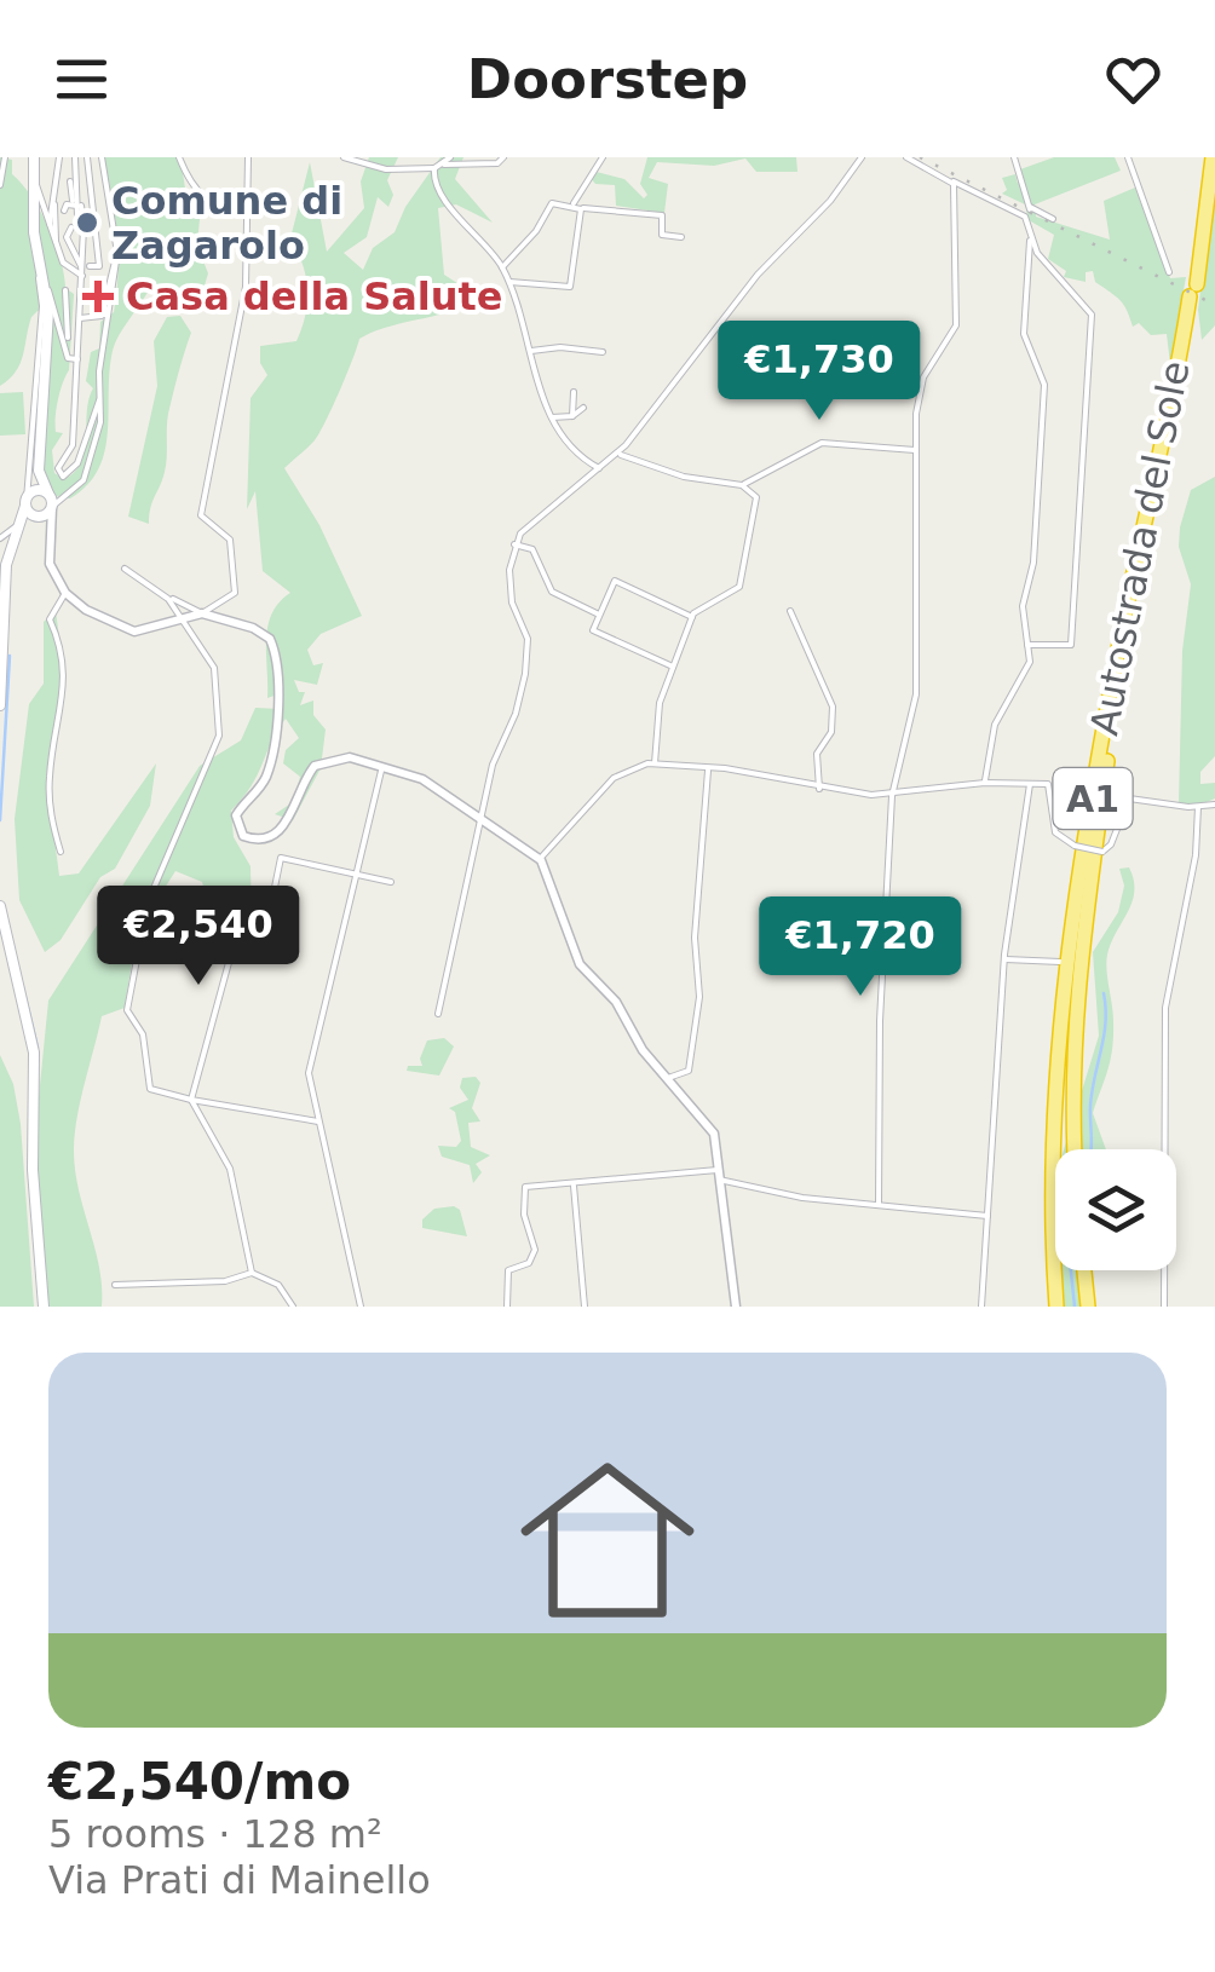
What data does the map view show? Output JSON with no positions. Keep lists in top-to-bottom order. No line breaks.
{"streets":{"highway":["Autostrada del Sole","A1"]},"places":{"other":["Comune di Zagarolo"],"health":["Casa della Salute"]},"page":{"header":"Doorstep","price":["€1,730","€2,540","€1,720"],"list":[{"name":"€2,540/mo","note":"5 rooms · 128 m² · Via Prati di Mainello"}]}}
